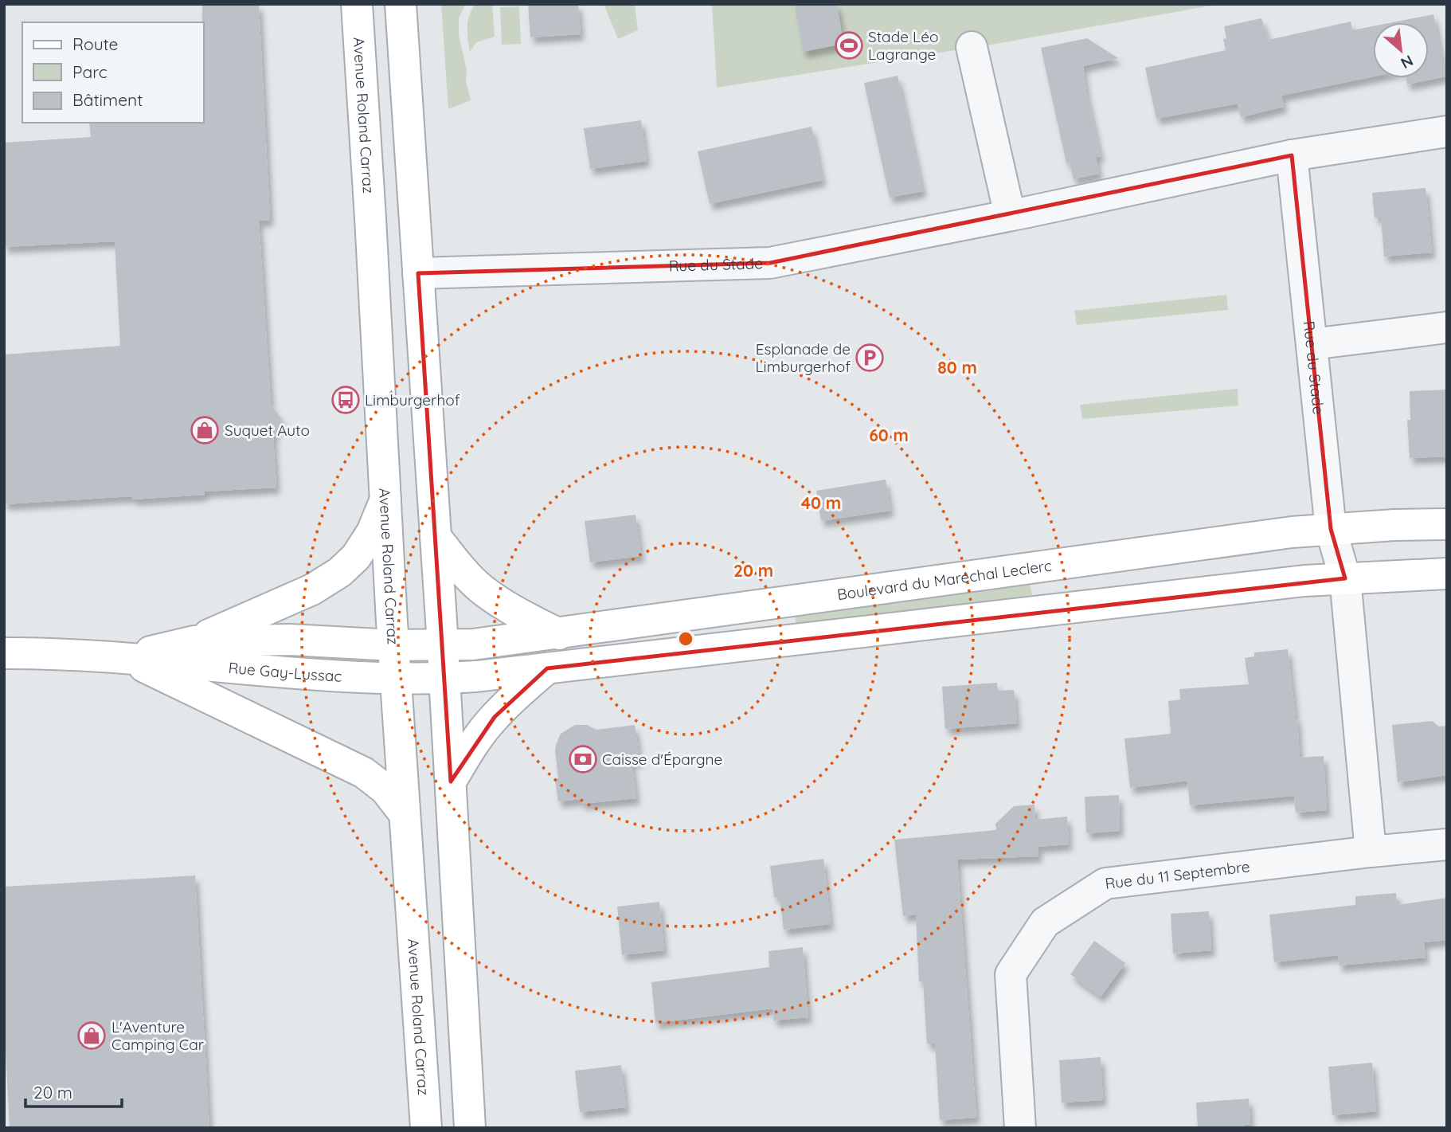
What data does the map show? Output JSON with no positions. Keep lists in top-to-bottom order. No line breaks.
{"streets":{"main road":["Avenue Roland Carraz","Boulevard du Maréchal Leclerc","Rue Gay-Lussac"],"street":["Rue du Stade","Rue du 11 Septembre"]},"crossings":[["Avenue Roland Carraz","Rue Gay-Lussac"],["Rue du Stade","Boulevard du Maréchal Leclerc"],["Boulevard du Maréchal Leclerc","Rue Gay-Lussac"]],"places":{"sports":["Stade Léo Lagrange"],"parking":["Esplanade de Limburgerhof"],"bus stop":["Limburgerhof"],"shop":["Suquet Auto","L'Aventure Camping Car"],"bank":["Caisse d'Épargne"]},"legend":["Route","Parc","Bâtiment"],"scale_bar":"20 m","north":"bottom right","rings":["80 m","60 m","40 m","20 m"]}
